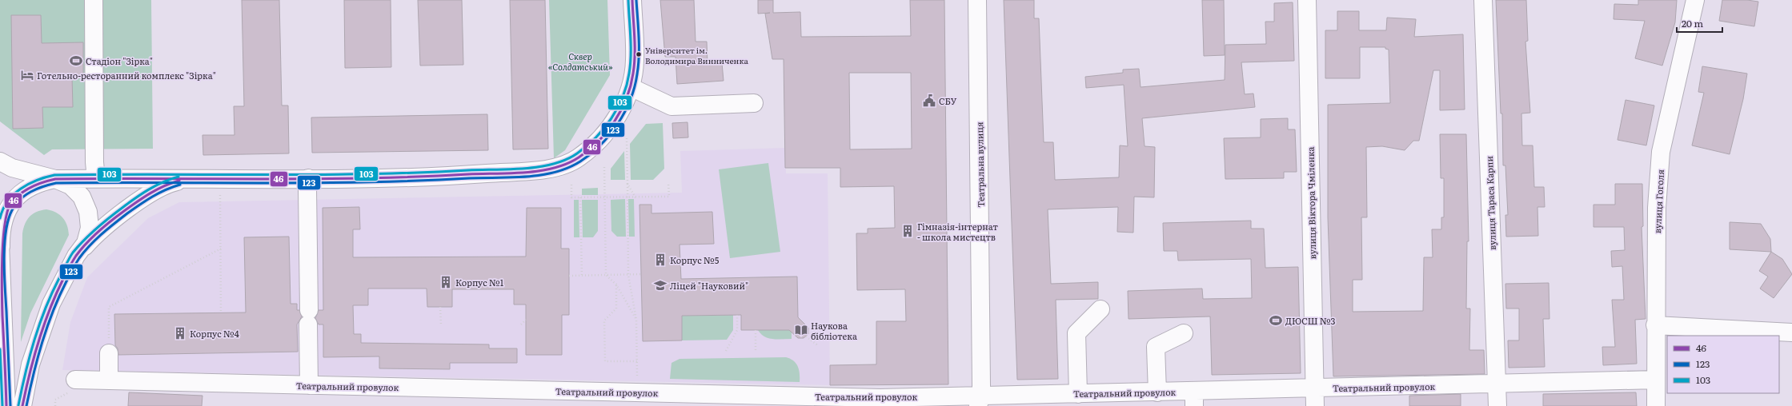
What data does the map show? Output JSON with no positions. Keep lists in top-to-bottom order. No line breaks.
{"streets":{"street":["Театральна вулиця","вулиця Гоголя","вулиця Віктора Чміленка","вулиця Тараса Карпи","Театральний провулок"]},"crossings":[["Театральна вулиця","Театральний провулок"],["вулиця Гоголя","Театральний провулок"],["вулиця Віктора Чміленка","Театральний провулок"],["вулиця Тараса Карпи","Театральний провулок"]],"parks":["Сквер «Солдатський»"],"places":{"other":["Університет ім. Володимира Винниченка"],"sports":["Стадіон \"Зірка\"","ДЮСШ №3"],"hotel":["Готельно-ресторанний комплекс \"Зірка\""],"public building":["СБУ"],"building":["Гімназія-інтернат - школа мистецтв","Корпус №5","Корпус №1","Корпус №4"],"school or university":["Ліцей \"Науковий\""],"library":["Наукова бібліотека"]},"lines":["transit line 46","transit line 123","transit line 103"],"legend":["46","123","103"],"scale_bar":"20 m"}
